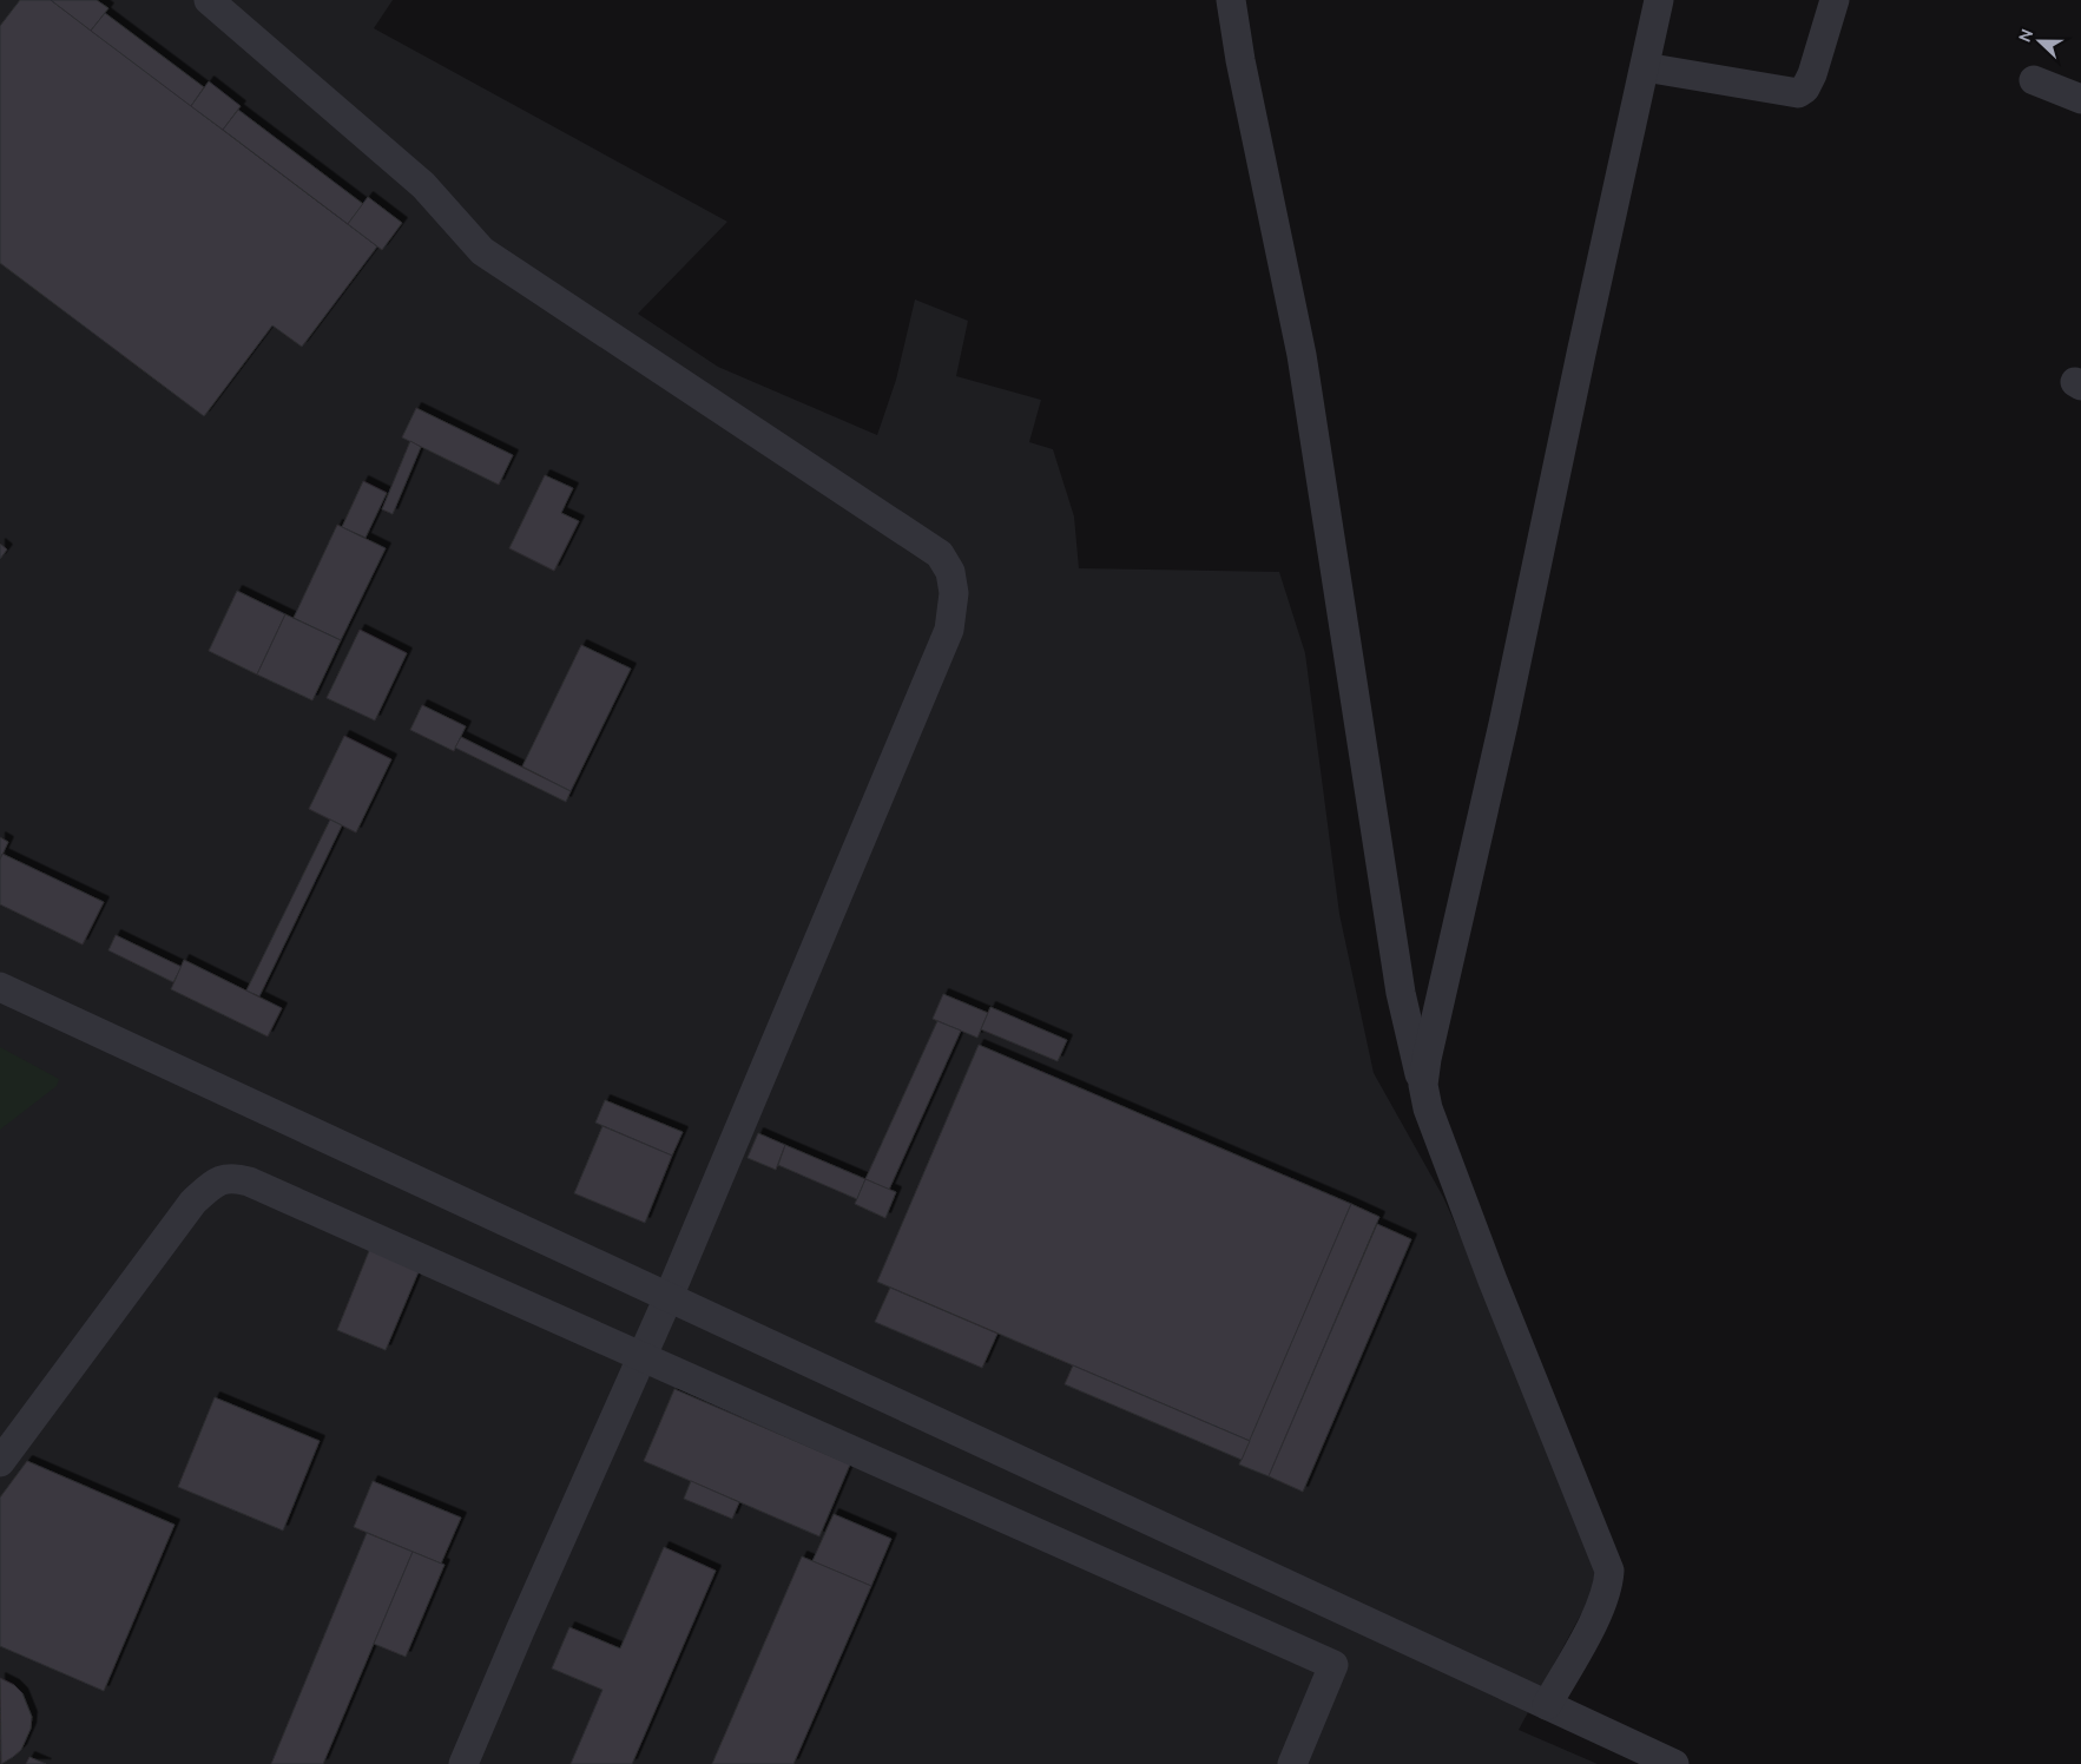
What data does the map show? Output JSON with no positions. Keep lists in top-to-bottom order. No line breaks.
{"north":"left"}
